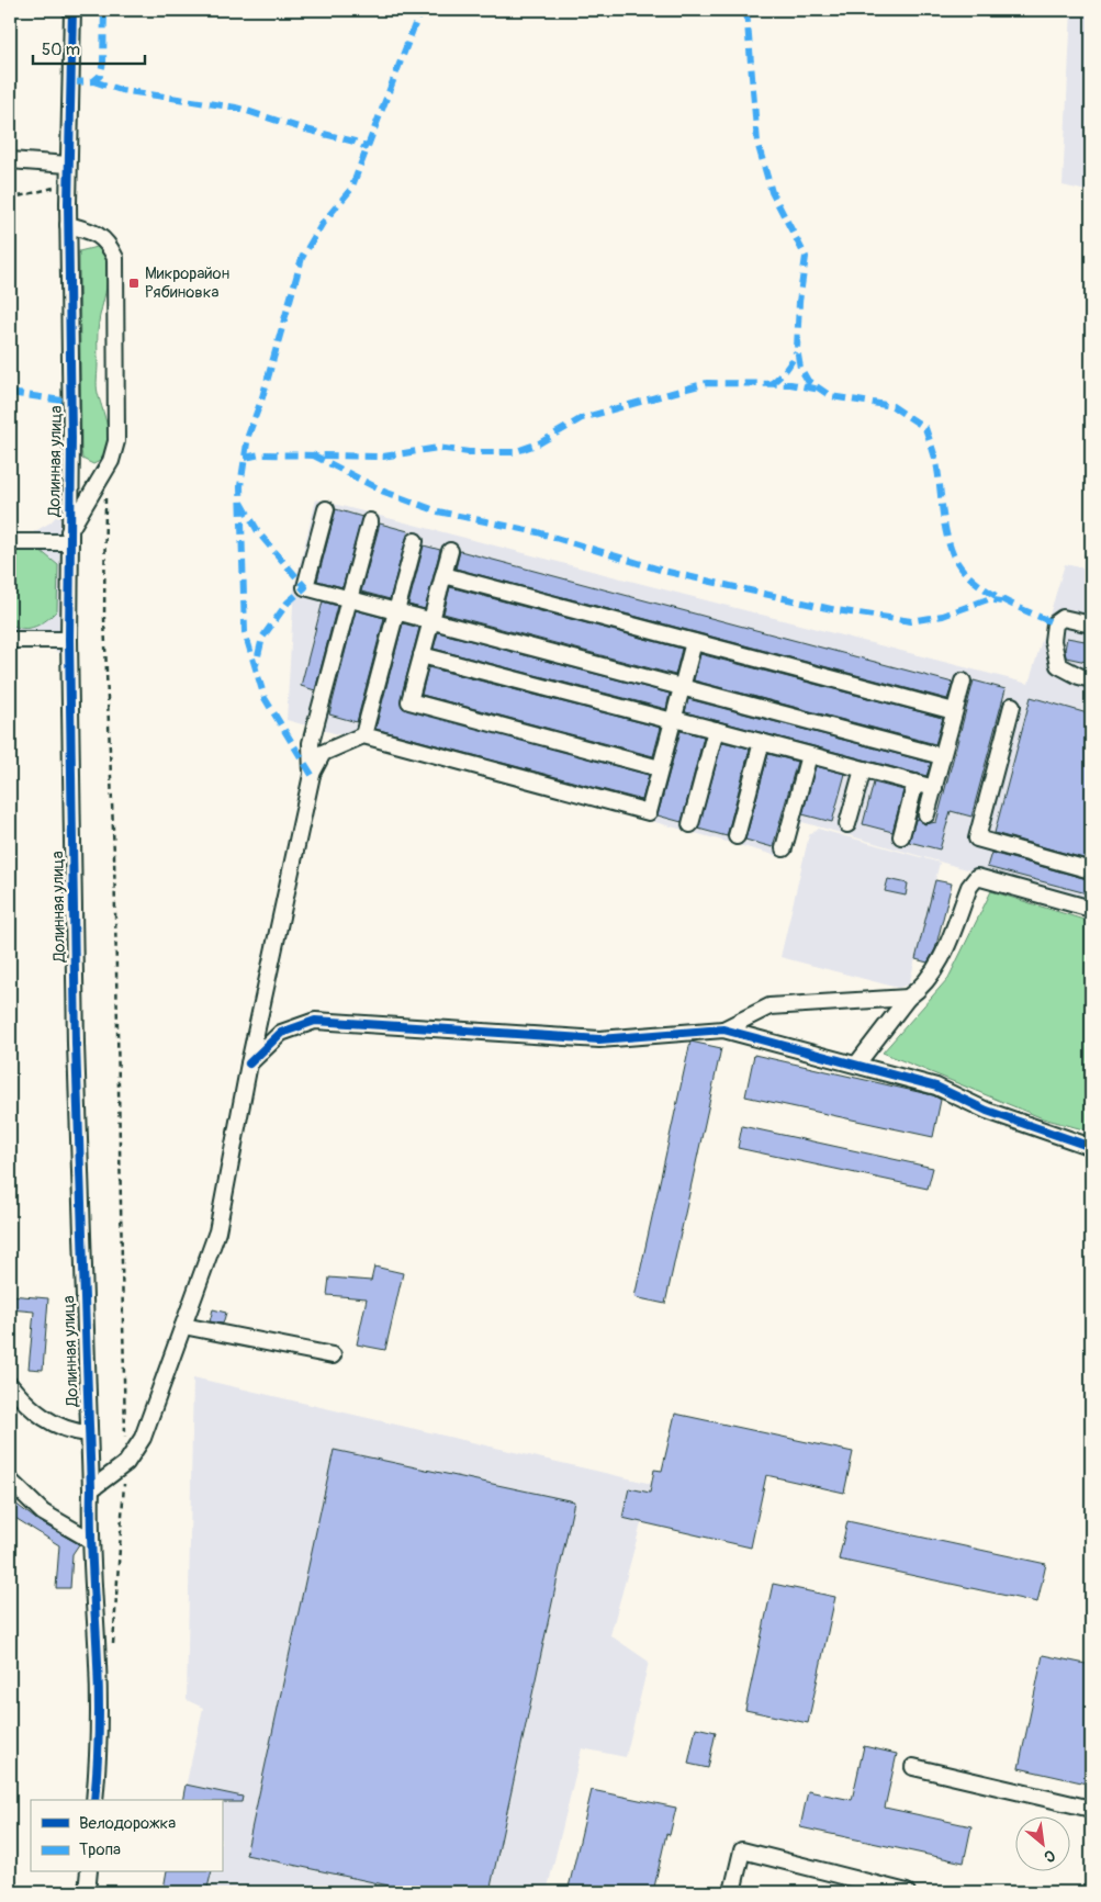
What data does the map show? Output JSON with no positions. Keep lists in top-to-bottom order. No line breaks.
{"streets":{"street":["Долинная улица"]},"places":{"transit":["Микрорайон Рябиновка"]},"legend":["Велодорожка","Тропа"],"scale_bar":"50 m","north":"bottom right"}
